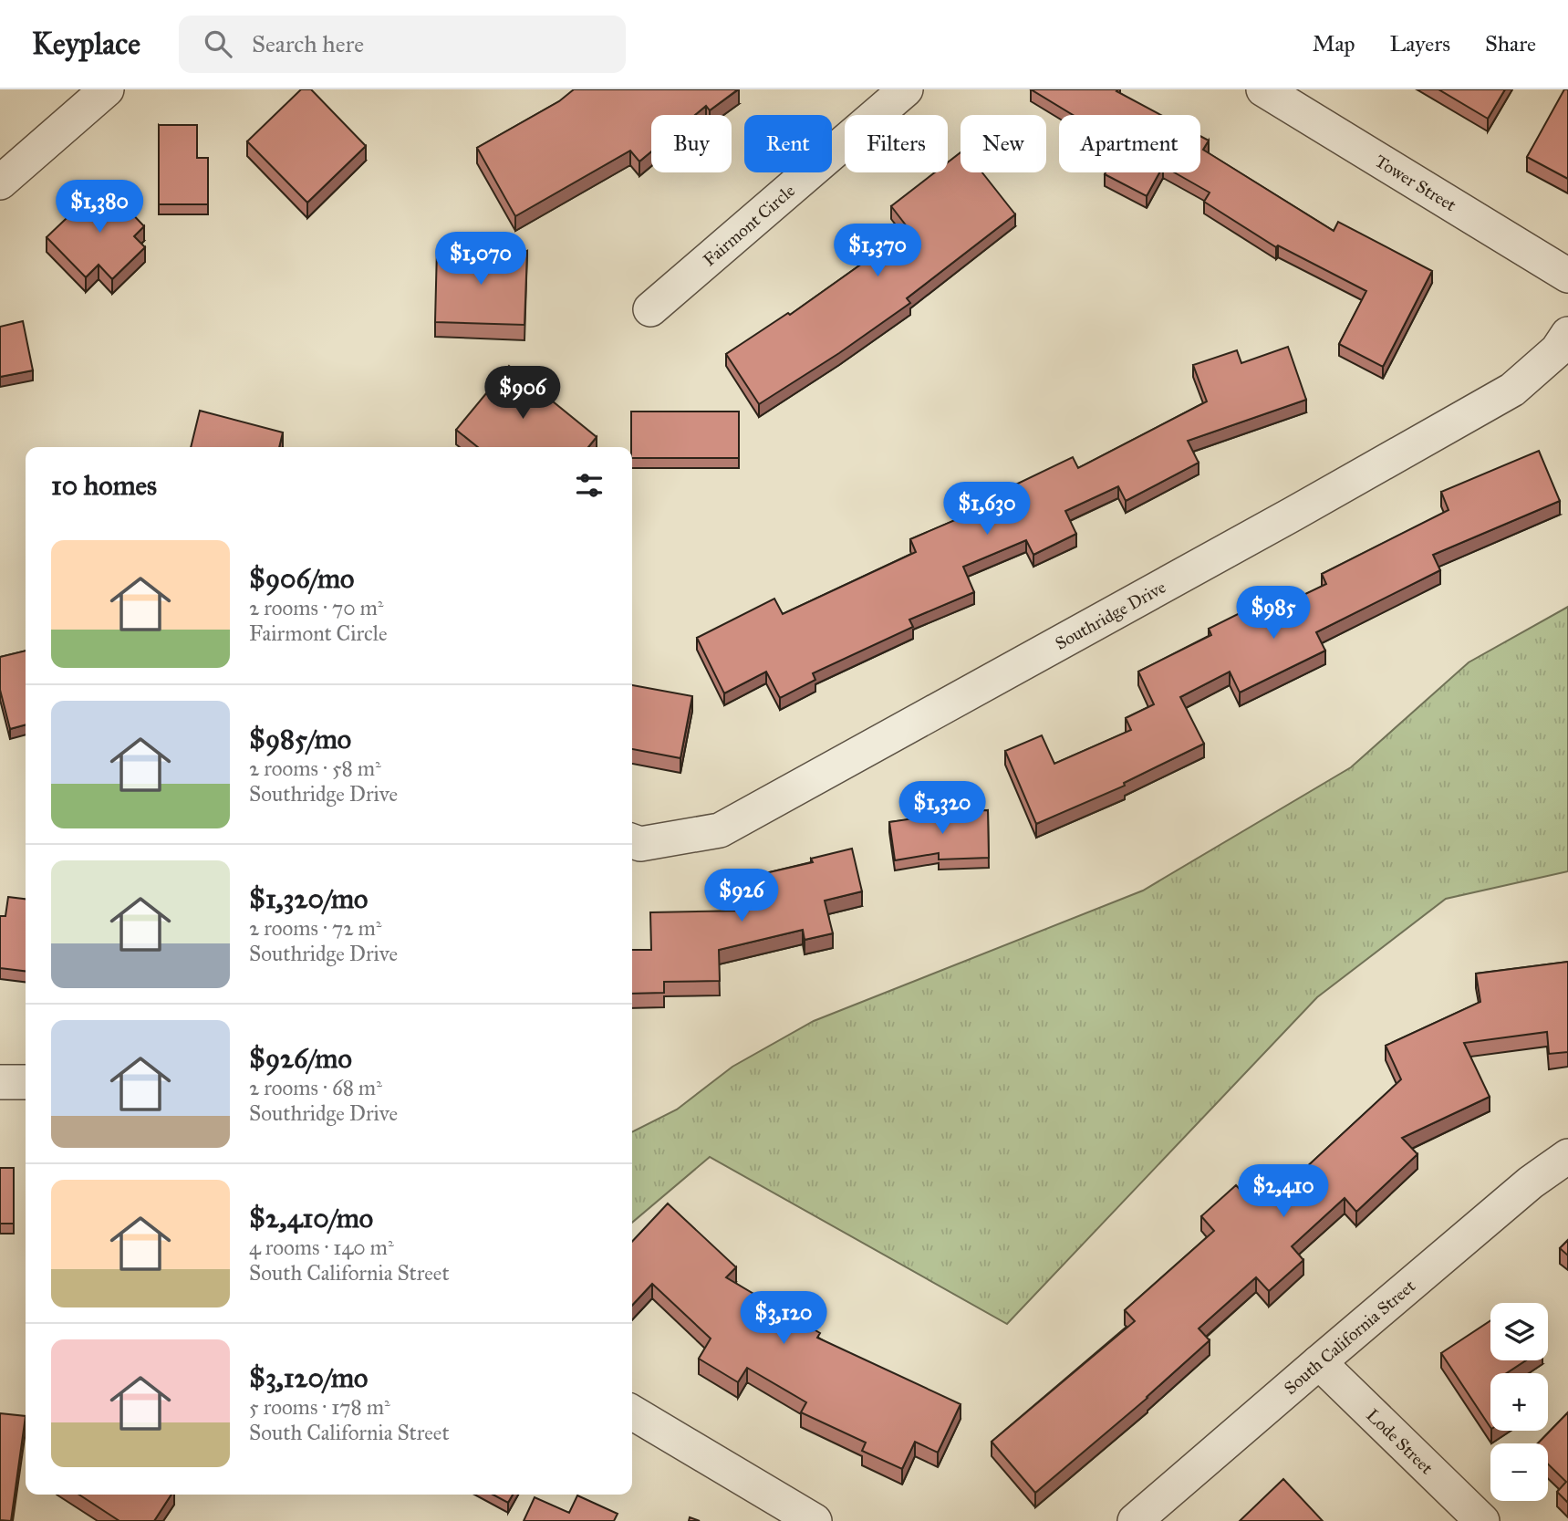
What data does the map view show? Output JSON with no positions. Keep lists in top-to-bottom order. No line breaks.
{"streets":{"street":["Tower Street","Fairmont Circle","Southridge Drive","South California Street","Lode Street"]},"crossings":[["South California Street","Lode Street"]],"page":{"header":"Keyplace","search":"Search here","nav":["Map","Layers","Share"],"chip":["Buy","Rent","Filters","New","Apartment"],"price":["$1,380","$1,370","$1,070","$906","$1,630","$985","$1,320","$926","$2,410","$3,120"],"heading":"10 homes","list":[{"name":"$906/mo","note":"2 rooms · 70 m² · Fairmont Circle"},{"name":"$985/mo","note":"2 rooms · 58 m² · Southridge Drive"},{"name":"$1,320/mo","note":"2 rooms · 72 m² · Southridge Drive"},{"name":"$926/mo","note":"2 rooms · 68 m² · Southridge Drive"},{"name":"$2,410/mo","note":"4 rooms · 140 m² · South California Street"},{"name":"$3,120/mo","note":"5 rooms · 178 m² · South California Street"}],"map_buttons":["+","−"]}}
